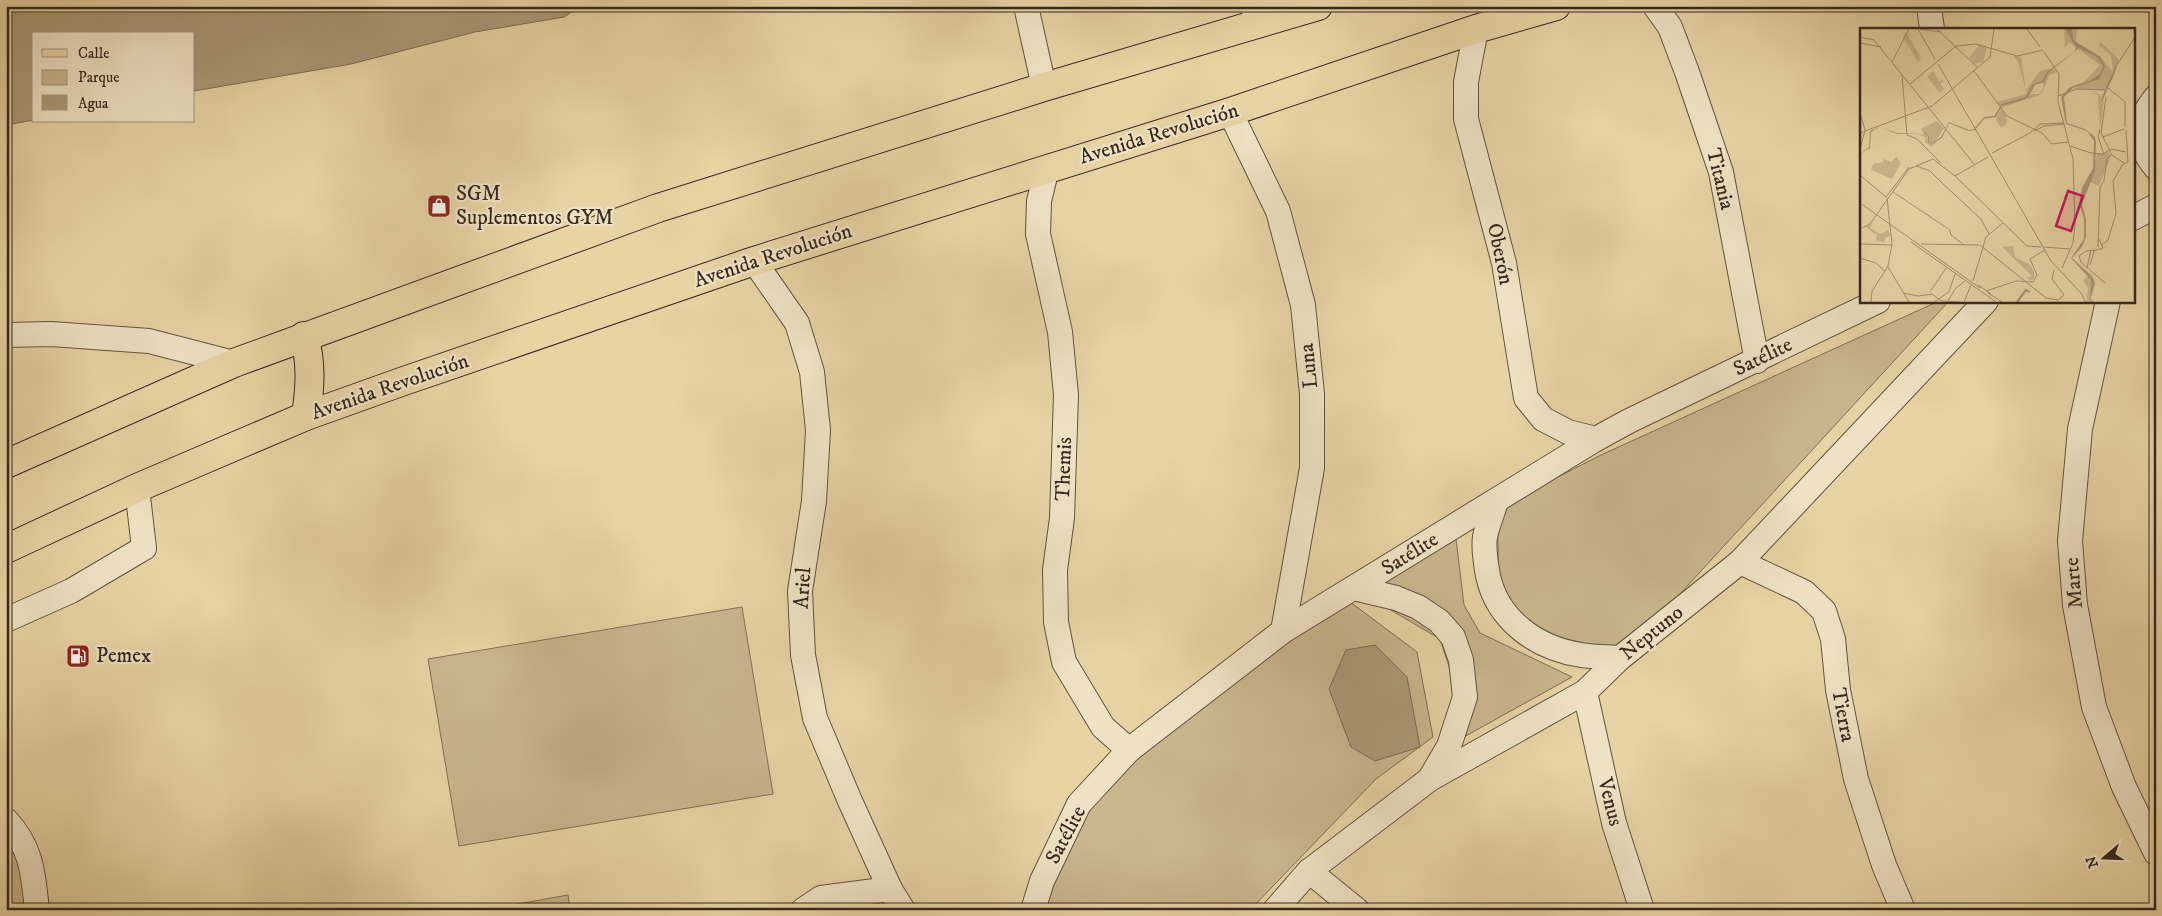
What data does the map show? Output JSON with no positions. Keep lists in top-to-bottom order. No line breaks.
{"streets":{"main road":["Avenida Revolución"],"street":["Titania","Oberón","Satélite","Luna","Themis","Marte","Ariel","Neptuno","Tierra","Venus"]},"crossings":[["Avenida Revolución","Oberón"],["Avenida Revolución","Luna"],["Avenida Revolución","Themis"],["Avenida Revolución","Ariel"],["Titania","Satélite"],["Oberón","Satélite"],["Satélite","Luna"],["Satélite","Themis"],["Neptuno","Tierra"],["Neptuno","Venus"]],"places":{"shop":["SGM Suplementos GYM"],"fuel station":["Pemex"]},"legend":["Calle","Parque","Agua"],"north":"left"}
